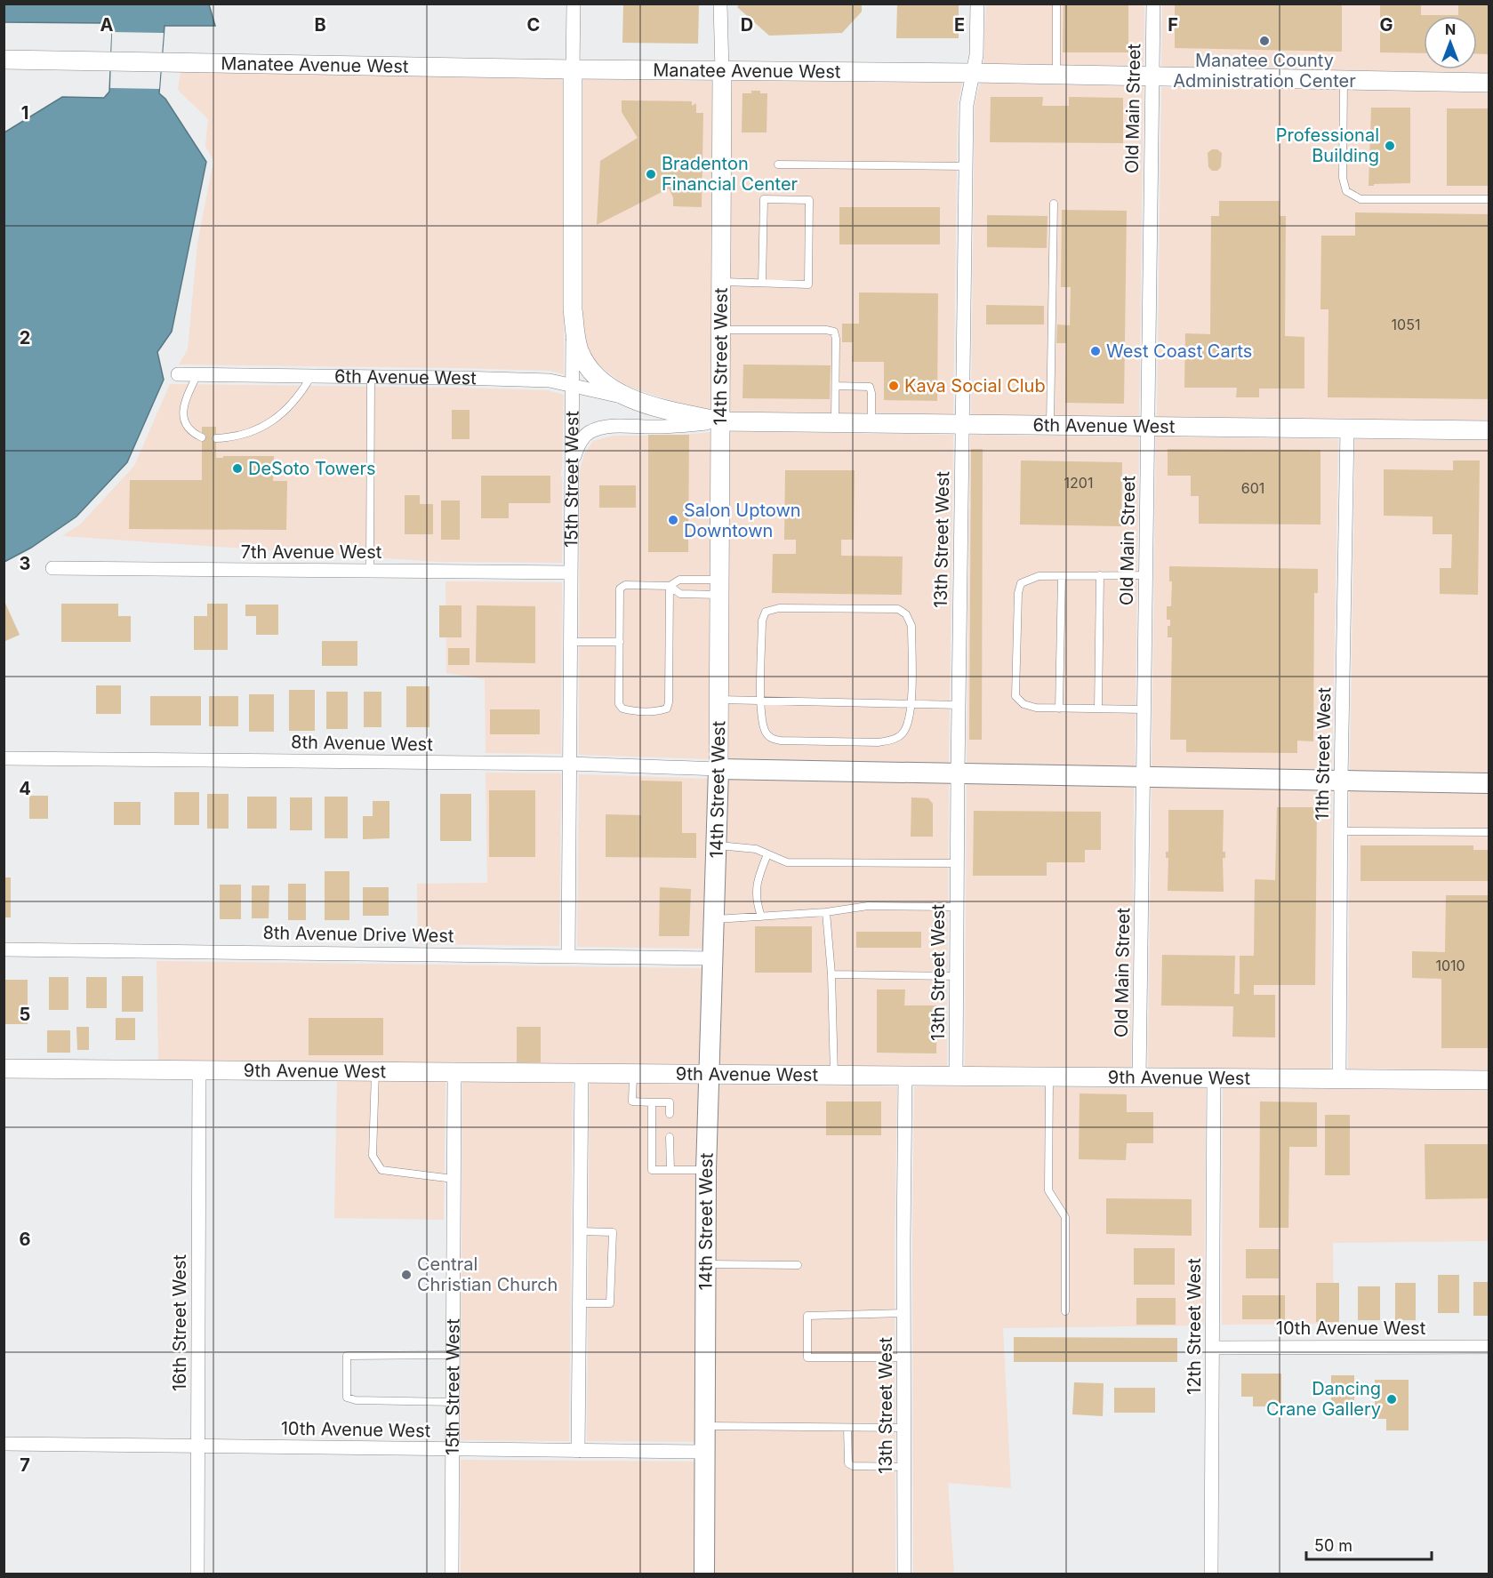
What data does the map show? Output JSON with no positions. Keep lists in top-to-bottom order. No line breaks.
{"streets":{"main road":["Manatee Avenue West","14th Street West","6th Avenue West","15th Street West","9th Avenue West"],"street":["Old Main Street","13th Street West","7th Avenue West","8th Avenue West","11th Street West","8th Avenue Drive West","16th Street West","12th Street West","10th Avenue West"]},"crossings":[["Manatee Avenue West","Old Main Street"],["Manatee Avenue West","14th Street West"],["Manatee Avenue West","15th Street West"],["Manatee Avenue West","13th Street West"],["Old Main Street","6th Avenue West"],["Old Main Street","9th Avenue West"],["14th Street West","6th Avenue West"],["14th Street West","8th Avenue West"],["14th Street West","8th Avenue Drive West"],["14th Street West","9th Avenue West"],["14th Street West","10th Avenue West"],["6th Avenue West","15th Street West"],["6th Avenue West","13th Street West"],["6th Avenue West","11th Street West"],["15th Street West","7th Avenue West"],["15th Street West","8th Avenue West"],["15th Street West","8th Avenue Drive West"],["15th Street West","9th Avenue West"],["15th Street West","10th Avenue West"],["13th Street West","9th Avenue West"],["11th Street West","9th Avenue West"],["9th Avenue West","16th Street West"],["9th Avenue West","12th Street West"],["16th Street West","10th Avenue West"],["12th Street West","10th Avenue West"]],"places":["Manatee County Administration Center","Professional Building","Bradenton Financial Center","West Coast Carts","Kava Social Club","DeSoto Towers","Salon Uptown Downtown","Central Christian Church","Dancing Crane Gallery"],"house_numbers":["1051","1201","601","1010"],"scale_bar":"50 m","north":"top","grid":{"columns":["A","B","C","D","E","F","G"],"rows":["1","2","3","4","5","6","7"]}}
